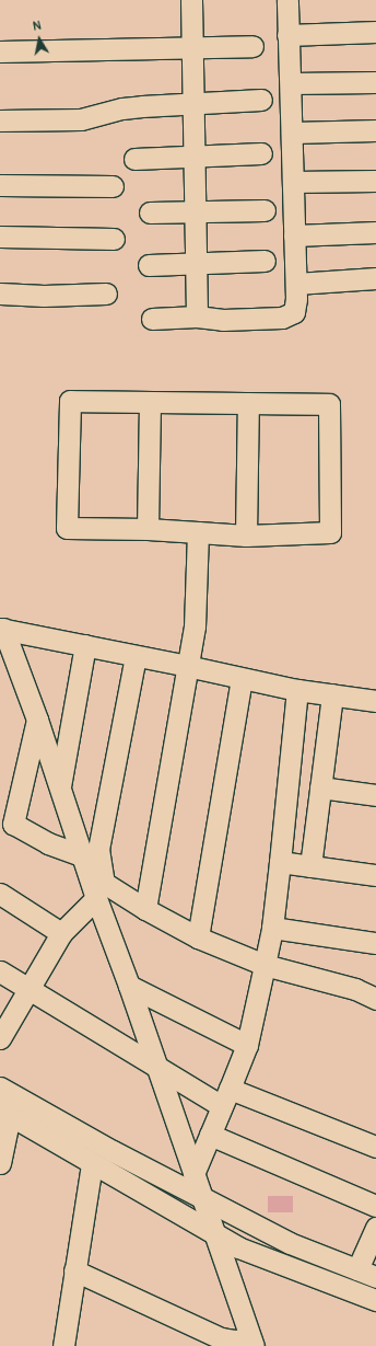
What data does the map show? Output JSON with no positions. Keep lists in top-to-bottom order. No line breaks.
{"north":"top"}
